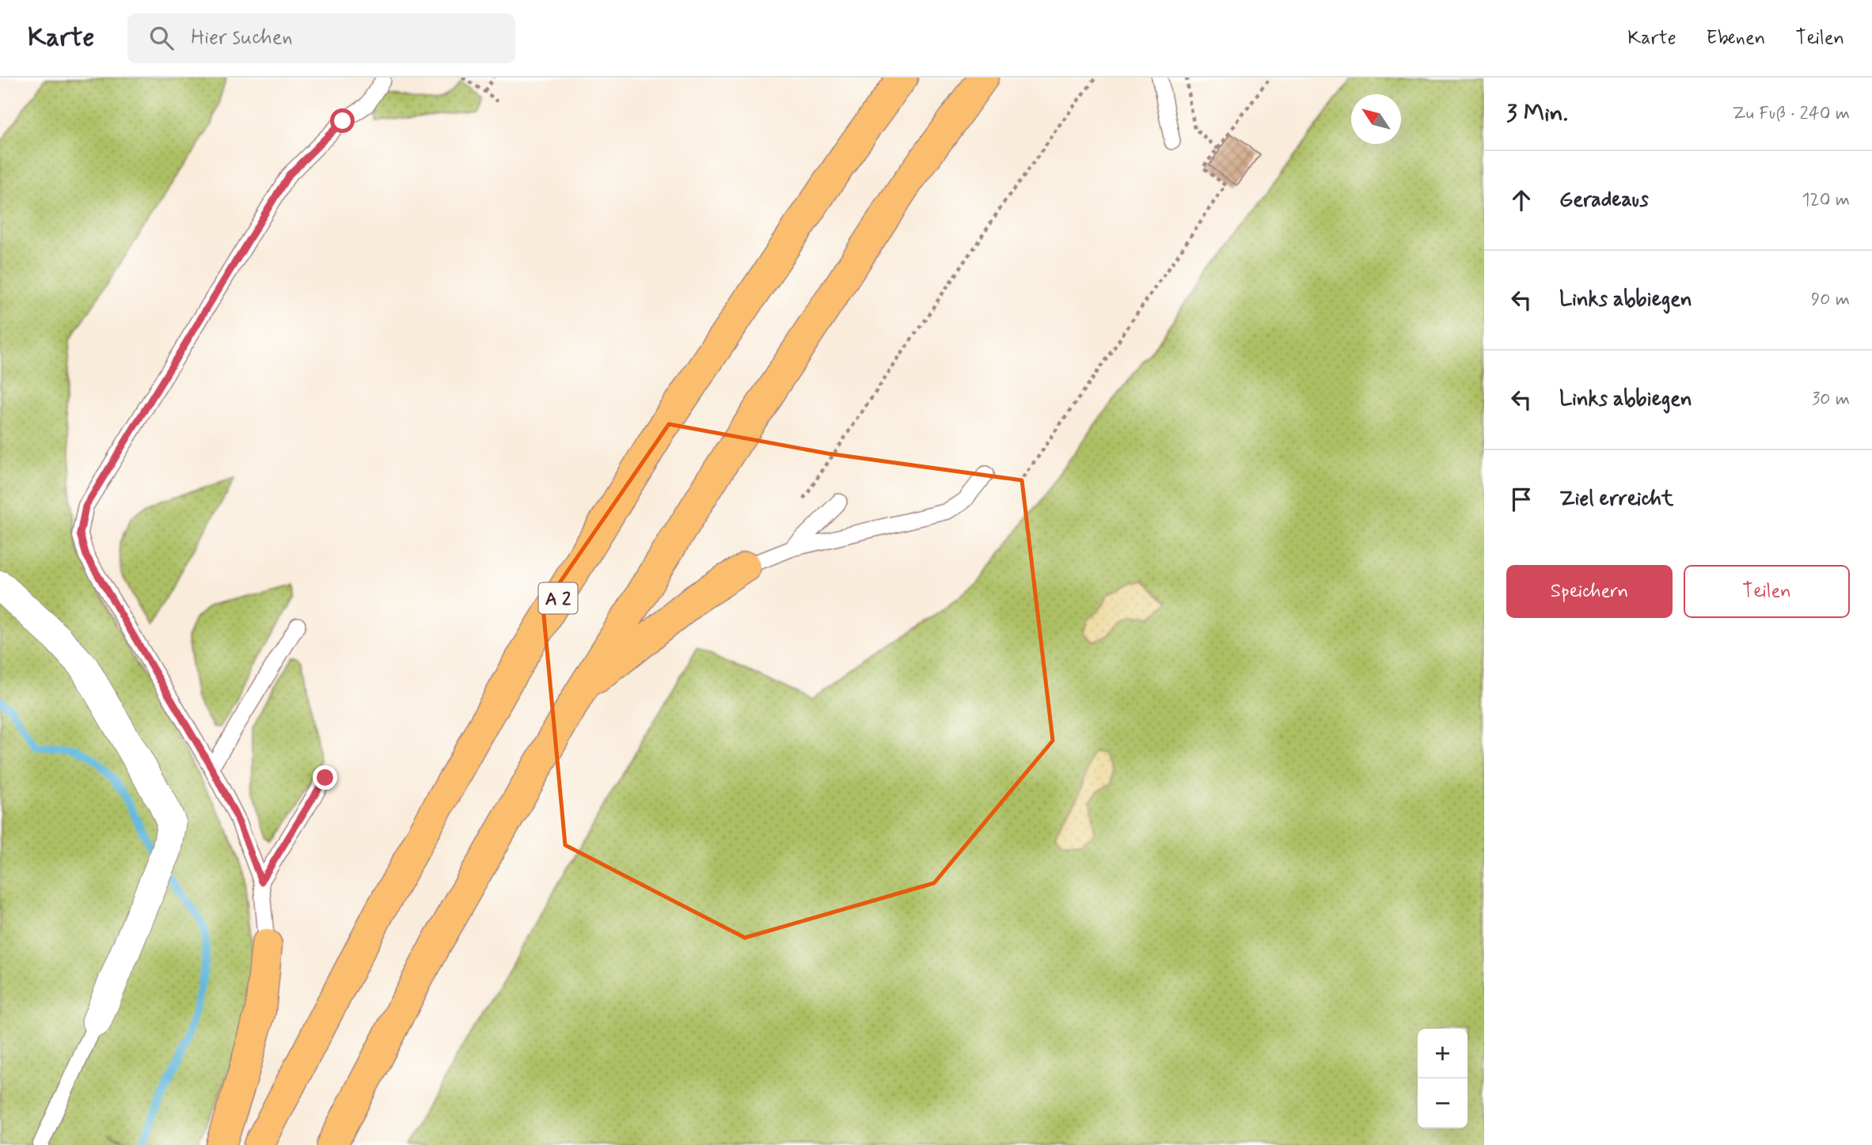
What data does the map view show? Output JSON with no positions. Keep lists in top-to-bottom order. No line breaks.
{"streets":{"highway":["A 2"]},"north":"top left","page":{"header":"Karte","search":"Hier suchen","nav":["Karte","Ebenen","Teilen"],"heading":["3 Min.","Zu Fuß · 240 m"],"list":[["Geradeaus","120 m"],["Links abbiegen","90 m"],["Links abbiegen","30 m"],"Ziel erreicht"],"buttons":["Speichern","Teilen"],"map_buttons":["+","−"]}}
